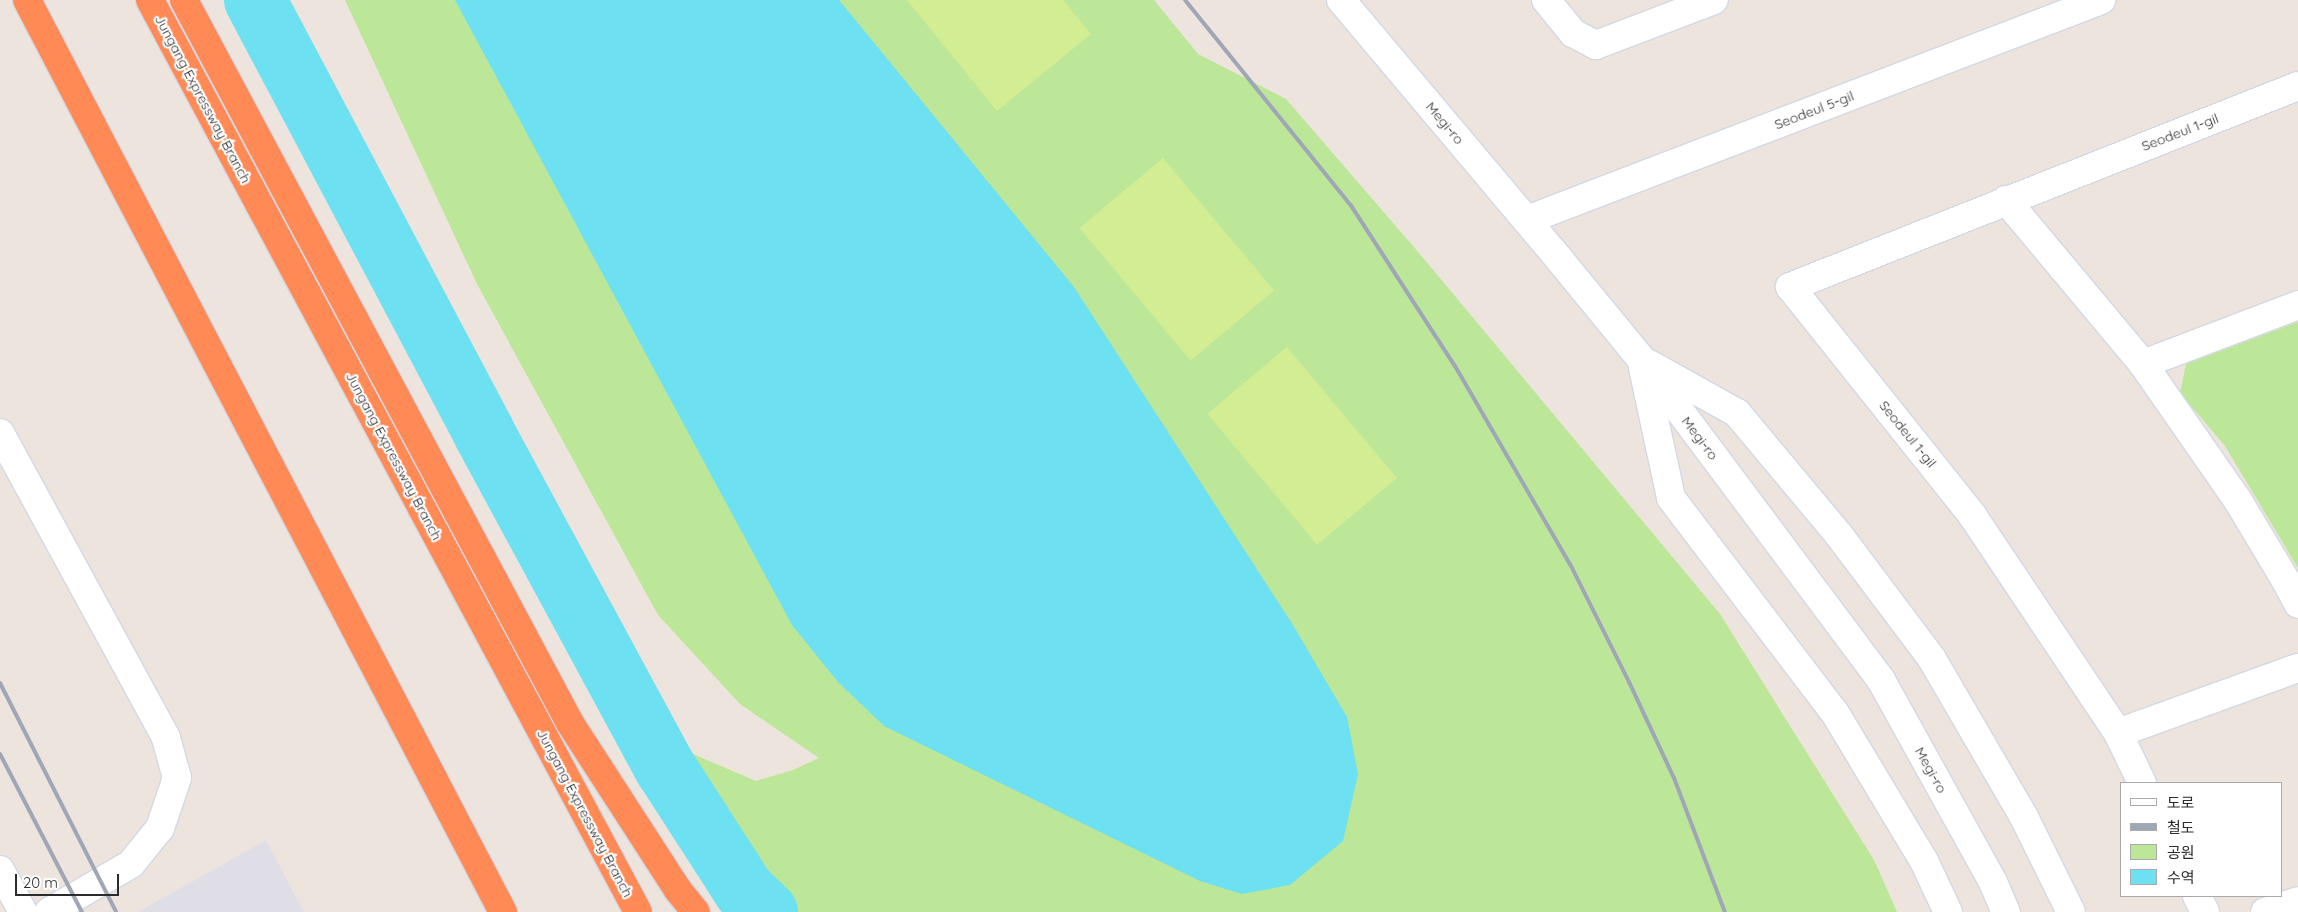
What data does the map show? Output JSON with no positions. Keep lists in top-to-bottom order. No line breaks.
{"streets":{"highway":["Jungang Expressway Branch"],"street":["Seodeul 5-gil","Megi-ro","Seodeul 1-gil"]},"crossings":[["Seodeul 5-gil","Megi-ro"]],"legend":["도로","철도","공원","수역"],"scale_bar":"20 m"}
